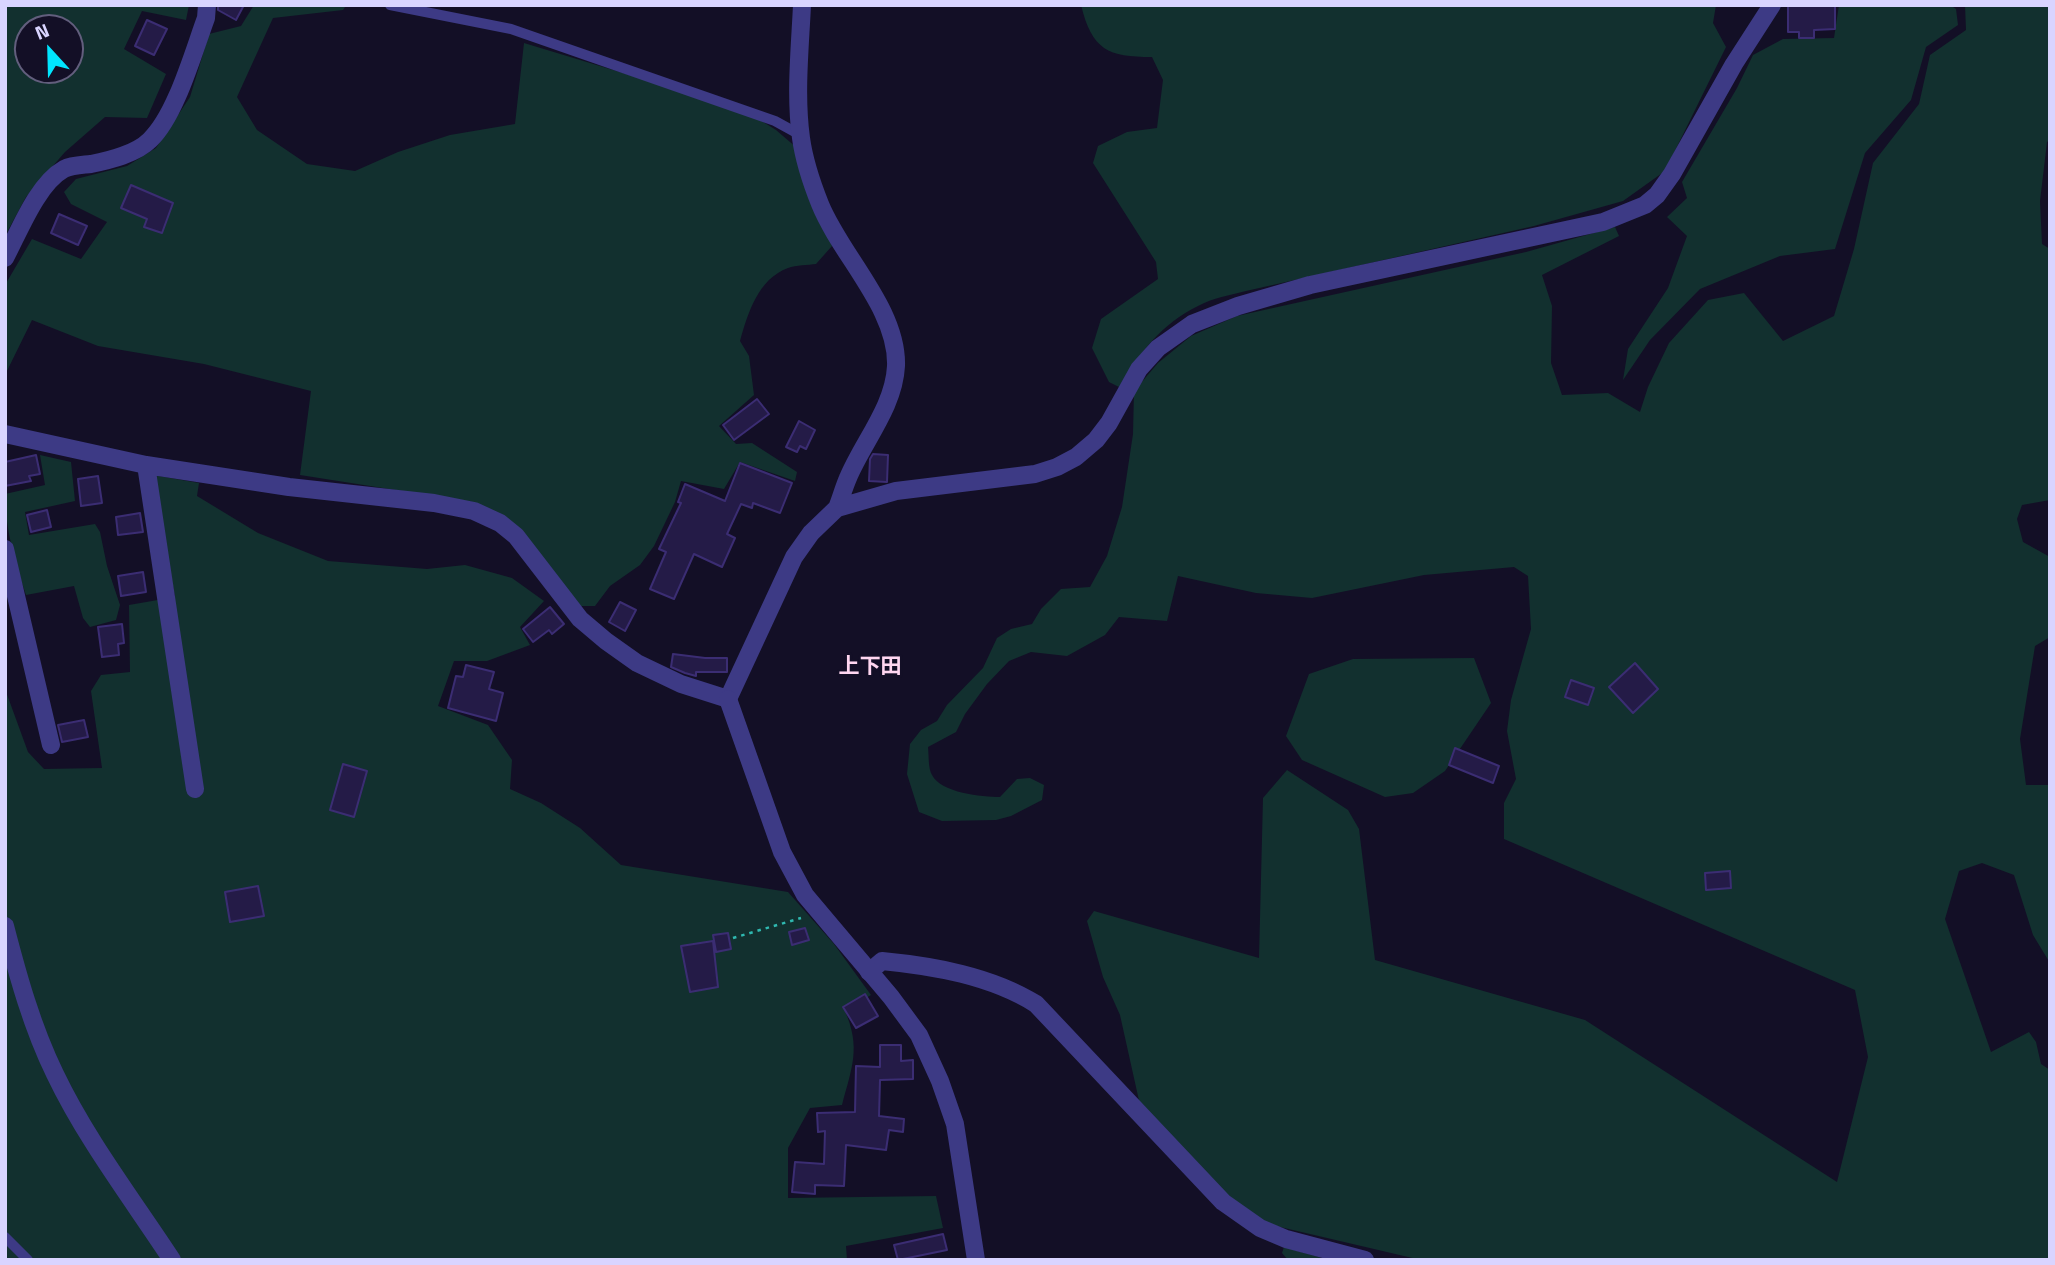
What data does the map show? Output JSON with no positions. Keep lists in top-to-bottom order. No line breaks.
{"districts":["上下田"],"north":"top"}
